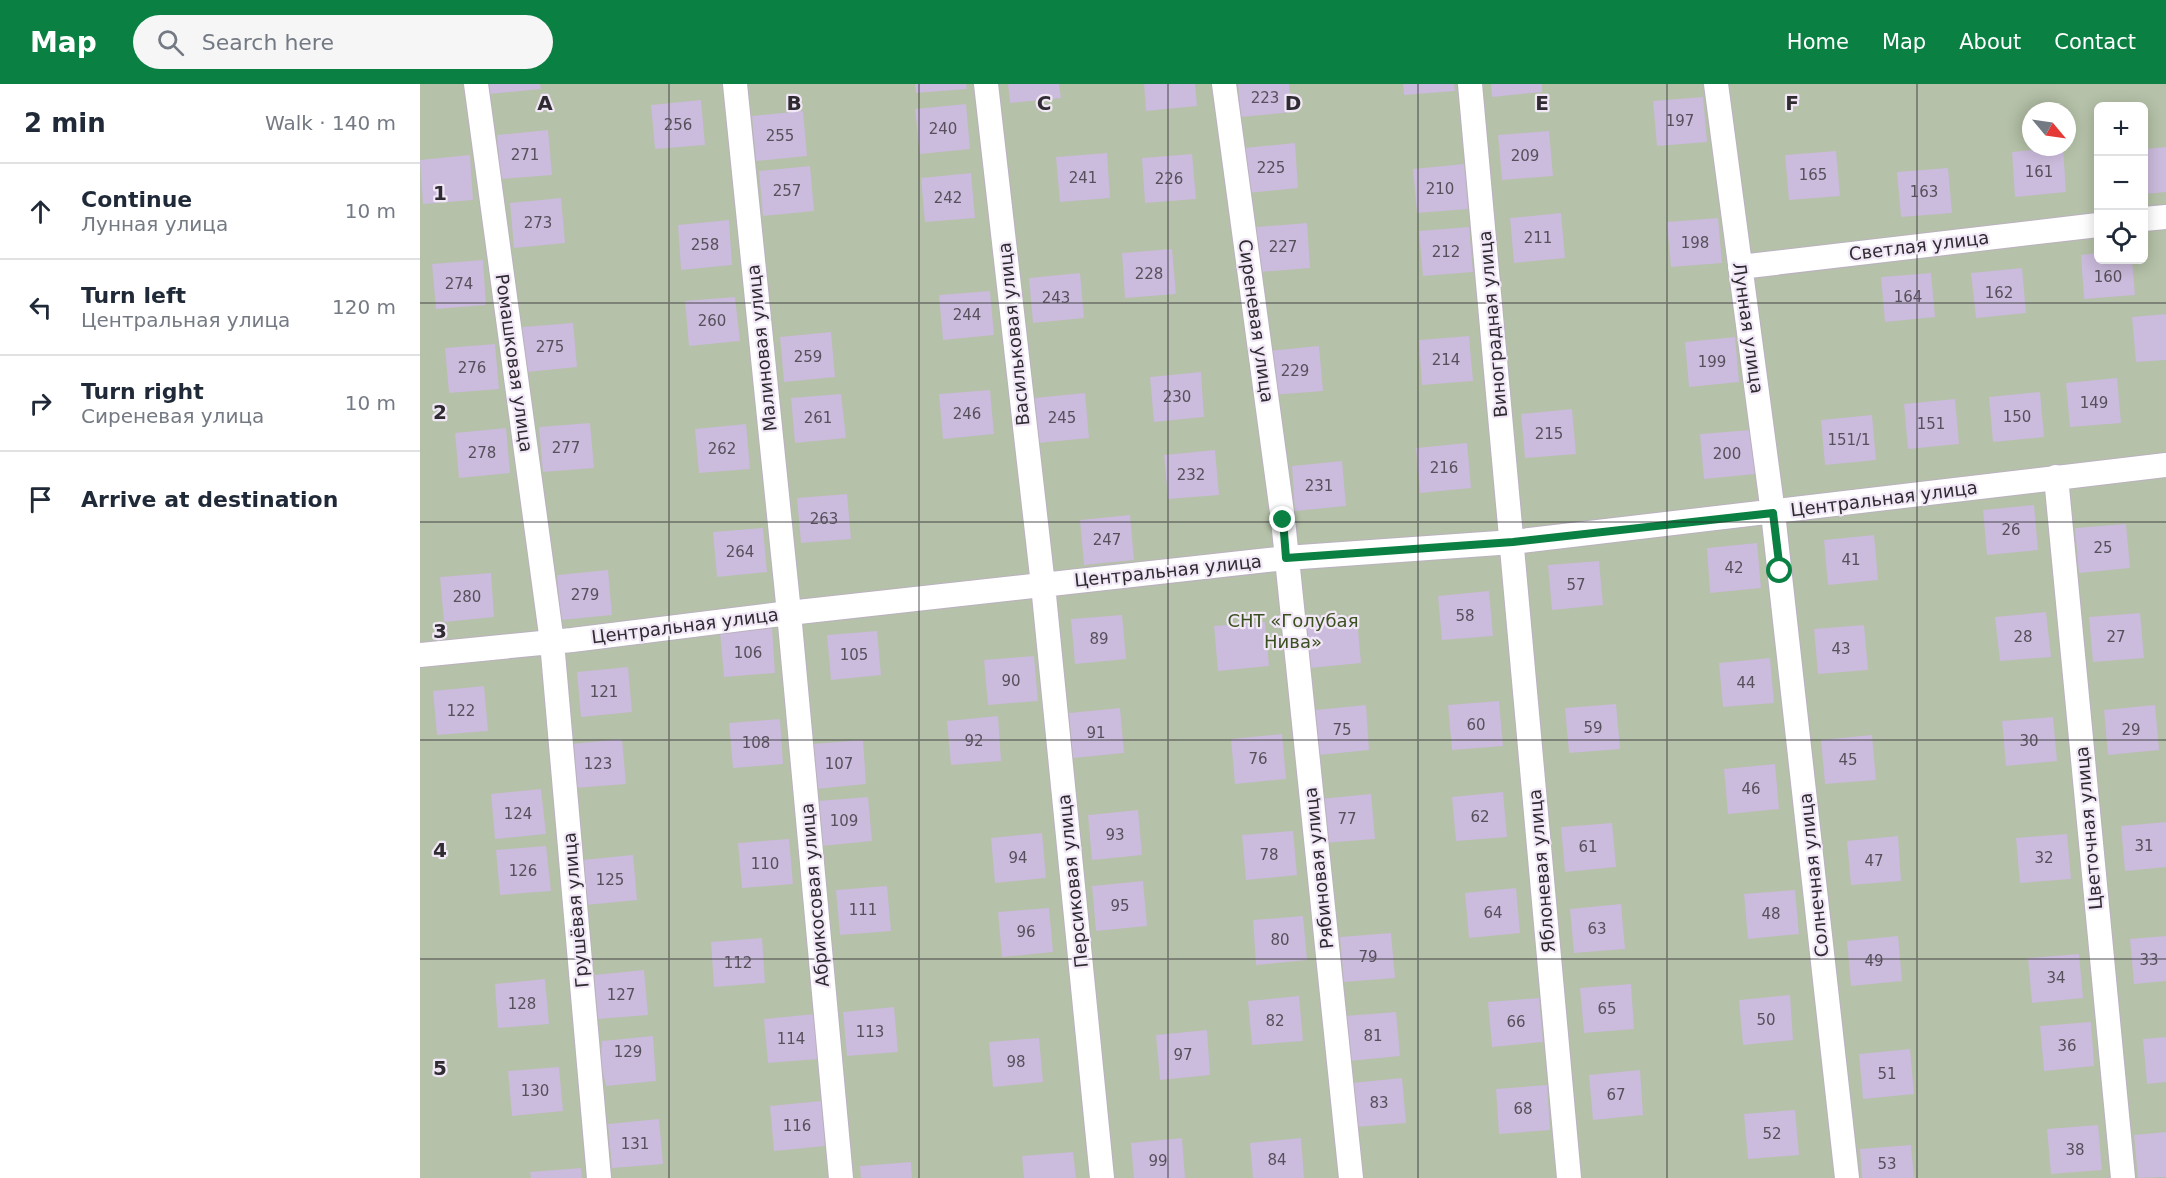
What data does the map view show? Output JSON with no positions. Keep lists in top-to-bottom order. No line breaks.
{"streets":{"street":["Светлая улица","Сиреневая улица","Виноградная улица","Лунная улица","Васильковая улица","Малиновая улица","Ромашковая улица","Центральная улица","Цветочная улица","Рябиновая улица","Яблоневая улица","Солнечная улица","Персиковая улица","Абрикосовая улица","Грушёвая улица"]},"crossings":[["Светлая улица","Лунная улица"],["Сиреневая улица","Центральная улица"],["Сиреневая улица","Рябиновая улица"],["Виноградная улица","Центральная улица"],["Виноградная улица","Яблоневая улица"],["Лунная улица","Центральная улица"],["Лунная улица","Солнечная улица"],["Васильковая улица","Центральная улица"],["Васильковая улица","Персиковая улица"],["Малиновая улица","Центральная улица"],["Малиновая улица","Абрикосовая улица"],["Ромашковая улица","Центральная улица"],["Ромашковая улица","Грушёвая улица"],["Центральная улица","Цветочная улица"],["Центральная улица","Рябиновая улица"],["Центральная улица","Яблоневая улица"],["Центральная улица","Персиковая улица"],["Центральная улица","Абрикосовая улица"],["Центральная улица","Грушёвая улица"]],"parks":["СНТ «Голубая Нива»"],"house_numbers":["223","197","256","240","255","271","209","225","161","165","241","226","210","257","163","242","273","211","198","258","227","212","228","160","274","162","164","243","244","260","275","259","214","199","276","229","230","149","246","150","261","245","151","215","151/1","277","262","278","200","216","232","231","263","26","247","25","264","41","42","57","279","280","58","28","27","89","43","106","105","90","44","121","122","60","59","75","29","91","92","30","108","76","45","123","107","46","124","62","77","109","93","31","61","78","94","32","47","110","126","125","95","111","64","48","63","96","80","79","33","49","112","34","127","128","65","50","82","66","113","81","114","36","129","97","98","51","130","67","83","68","116","52","131","38","84","99","53"],"north":"bottom right","page":{"header":"Map","search":"Search here","nav":["Home","Map","About","Contact"],"heading":["2 min","Walk · 140 m"],"map_buttons":["+","−"],"list":[["Continue","Лунная улица","10 m"],["Turn left","Центральная улица","120 m"],["Turn right","Сиреневая улица","10 m"],"Arrive at destination"]},"grid":{"columns":["A","B","C","D","E","F"],"rows":["1","2","3","4","5"]}}
